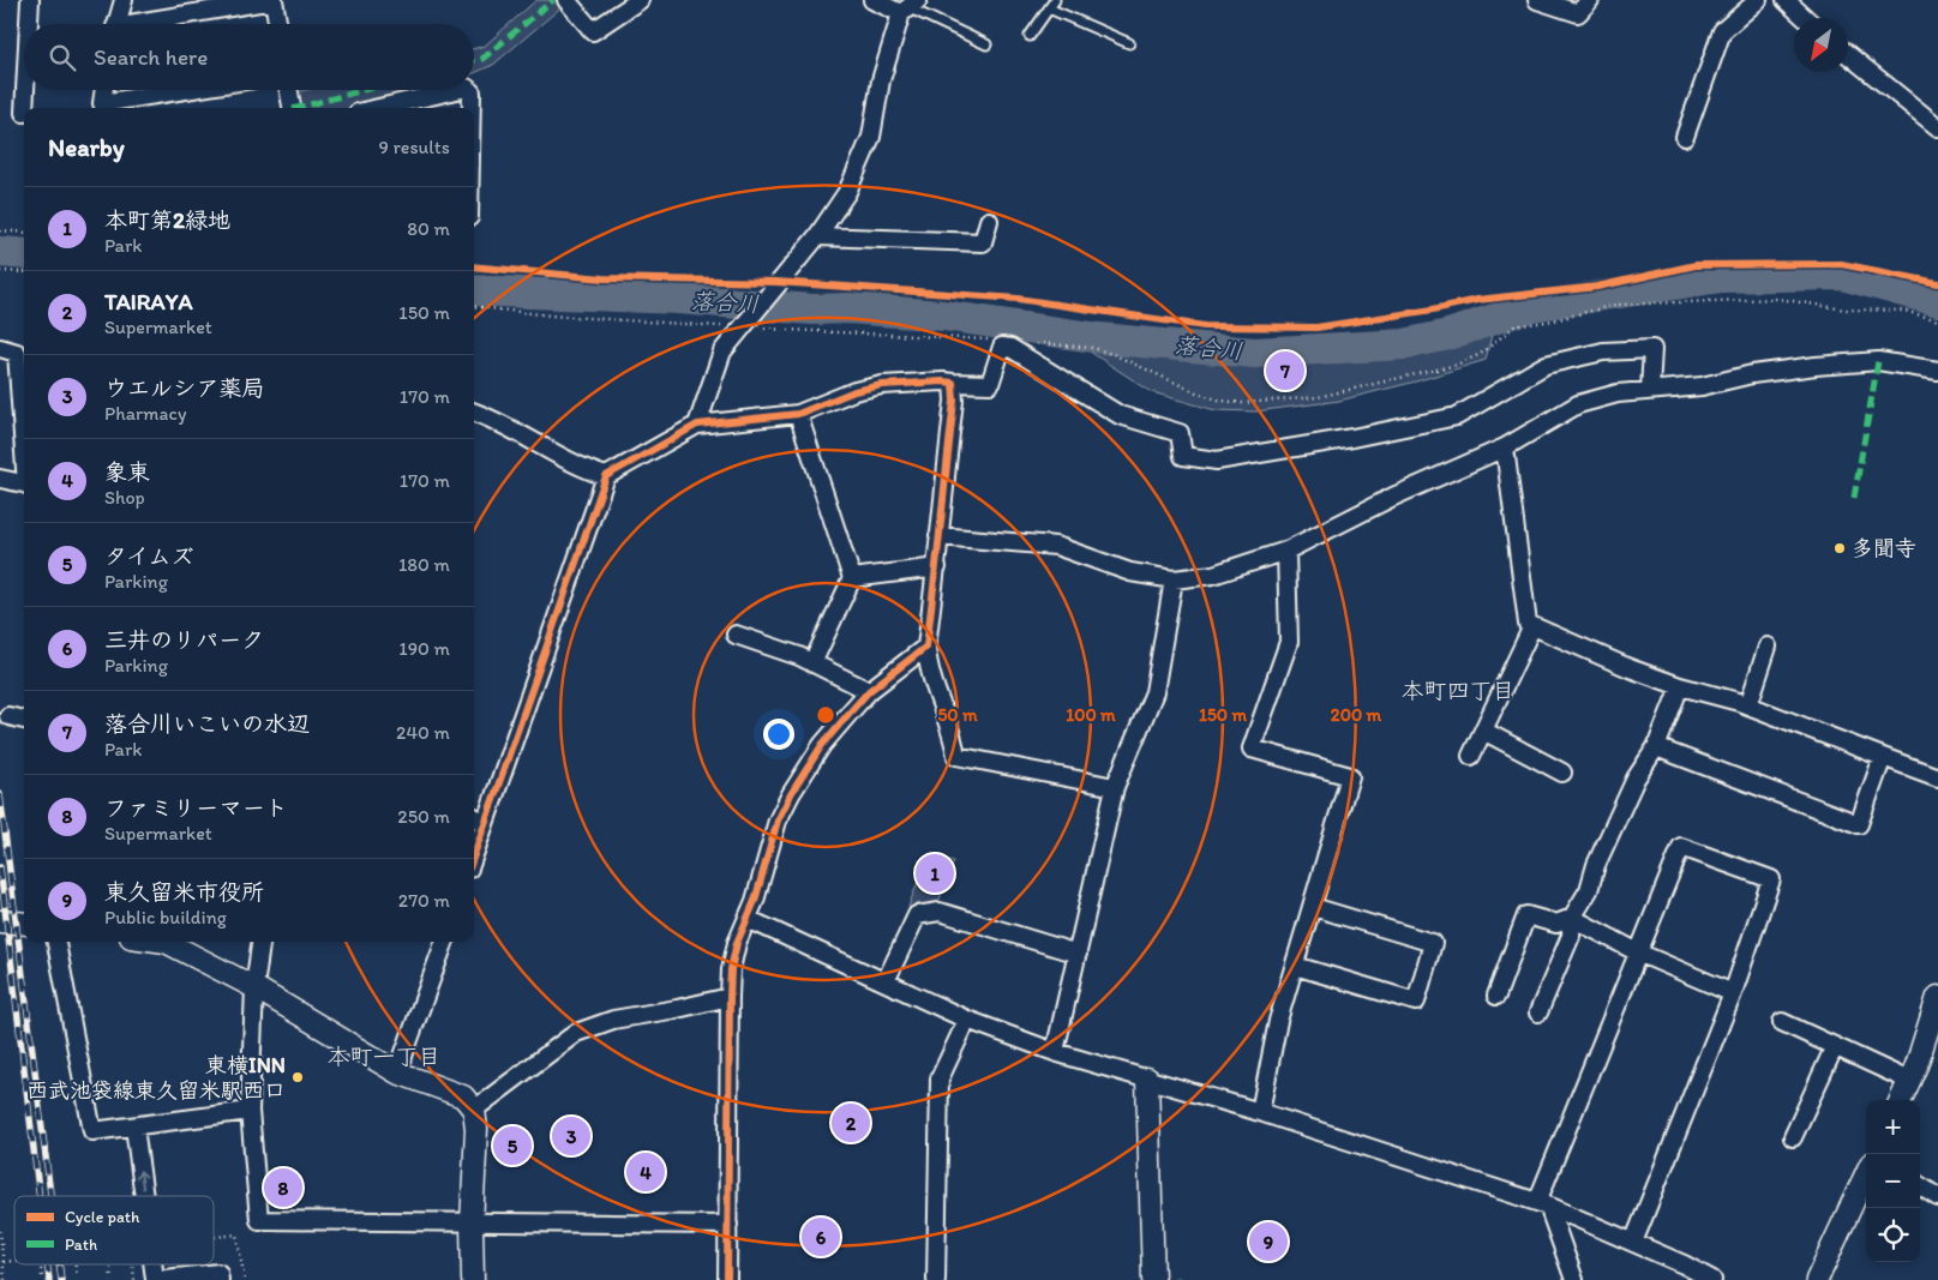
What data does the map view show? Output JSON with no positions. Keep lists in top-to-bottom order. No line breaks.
{"districts":["本町四丁目","本町一丁目"],"water":["落合川"],"places":["多聞寺","東横INN 西武池袋線東久留米駅西口"],"legend":["Cycle path","Path"],"north":"bottom left","page":{"search":"Search here","heading":["Nearby","9 results"],"list":[{"mark":"1","name":"本町第2緑地","note":"Park","value":"80 m"},{"mark":"2","name":"TAIRAYA","note":"Supermarket","value":"150 m"},{"mark":"3","name":"ウエルシア薬局","note":"Pharmacy","value":"170 m"},{"mark":"4","name":"象東","note":"Shop","value":"170 m"},{"mark":"5","name":"タイムズ","note":"Parking","value":"180 m"},{"mark":"6","name":"三井のリパーク","note":"Parking","value":"190 m"},{"mark":"7","name":"落合川いこいの水辺","note":"Park","value":"240 m"},{"mark":"8","name":"ファミリーマート","note":"Supermarket","value":"250 m"},{"mark":"9","name":"東久留米市役所","note":"Public building","value":"270 m"}],"pins":["7","1","2","3","5","4","8","6","9"],"map_buttons":["+","−"]},"rings":["50 m","100 m","150 m","200 m"]}
